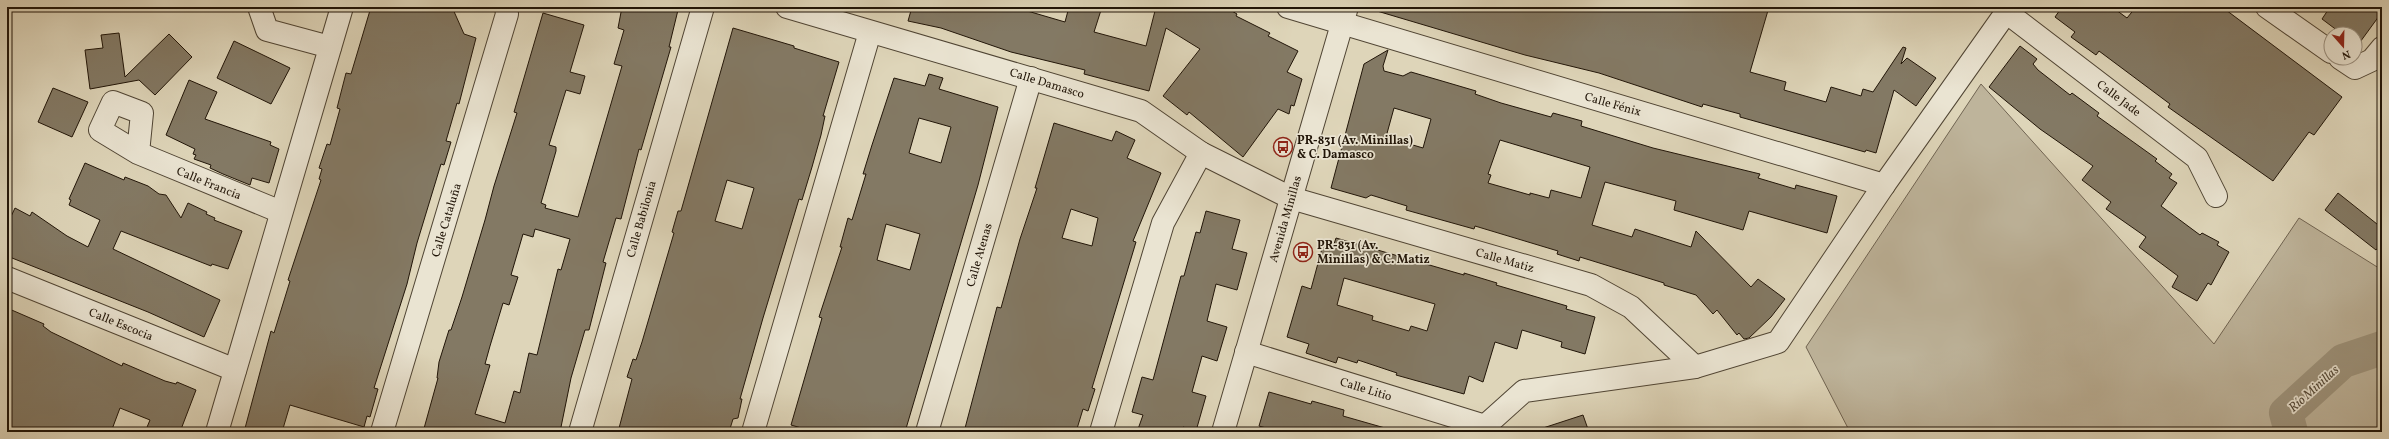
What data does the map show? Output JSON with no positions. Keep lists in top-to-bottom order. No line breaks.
{"streets":{"street":["Calle Damasco","Calle Jade","Calle Fénix","Calle Francia","Calle Babilonia","Avenida Minillas","Calle Cataluña","Calle Atenas","Calle Matiz","Calle Escocia","Calle Litio"]},"crossings":[["Calle Damasco","Avenida Minillas"],["Calle Damasco","Calle Atenas"],["Calle Damasco","Calle Matiz"],["Calle Fénix","Avenida Minillas"],["Avenida Minillas","Calle Matiz"],["Avenida Minillas","Calle Litio"]],"water":["Río Minillas"],"places":{"bus stop":["PR-831 (Av. Minillas) & C. Damasco","PR-831 (Av. Minillas) & C. Matiz"]},"north":"bottom"}
